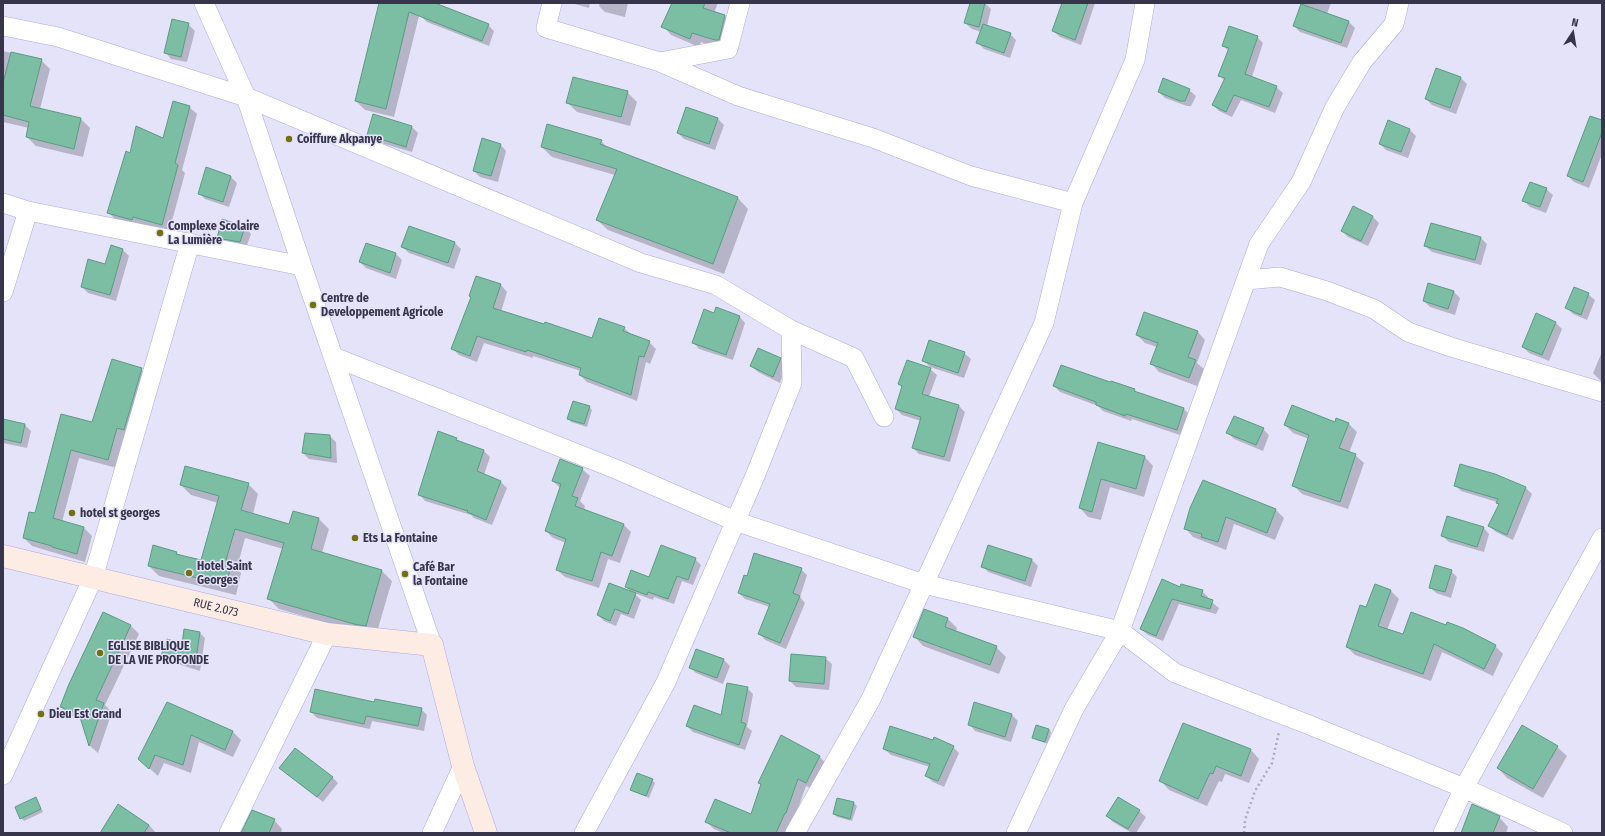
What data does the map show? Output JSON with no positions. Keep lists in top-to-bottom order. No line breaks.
{"streets":{"street":["RUE 2.073"]},"places":["Coiffure Akpanye","Complexe Scolaire La Lumière","Centre de Developpement Agricole","hotel st georges","Ets La Fontaine","Hotel Saint Georges","Café Bar la Fontaine","EGLISE BIBLIQUE DE LA VIE PROFONDE","Dieu Est Grand"],"north":"top"}
